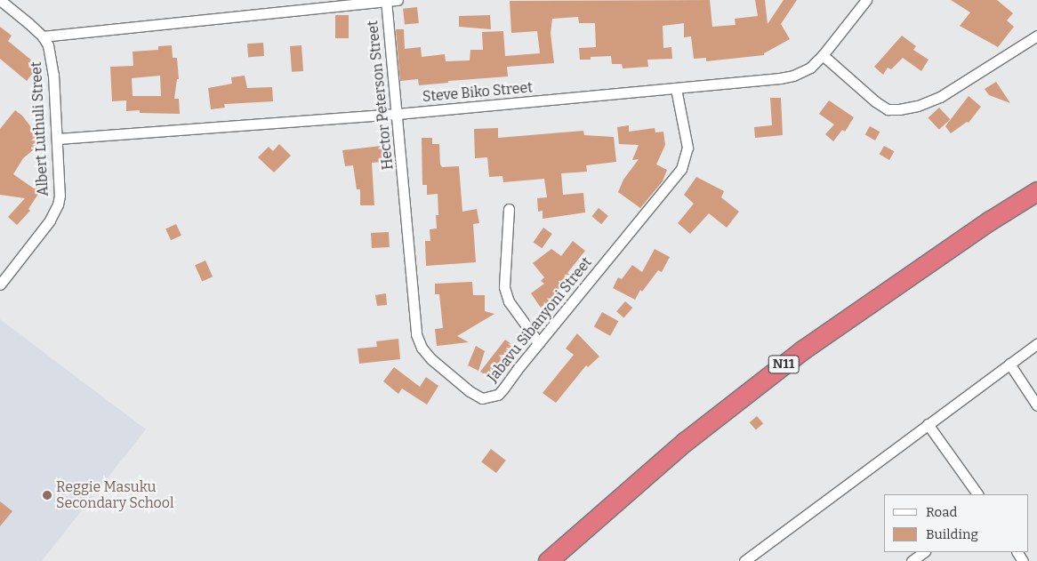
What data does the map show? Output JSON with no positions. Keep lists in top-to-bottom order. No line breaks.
{"streets":{"highway":["N11"],"street":["Steve Biko Street","Hector Peterson Street","Albert Luthuli Street","Jabavu Sibanyoni Street"]},"crossings":[["Steve Biko Street","Hector Peterson Street"],["Steve Biko Street","Albert Luthuli Street"],["Steve Biko Street","Jabavu Sibanyoni Street"],["Hector Peterson Street","Jabavu Sibanyoni Street"]],"places":["Reggie Masuku Secondary School"],"legend":["Road","Building"]}
